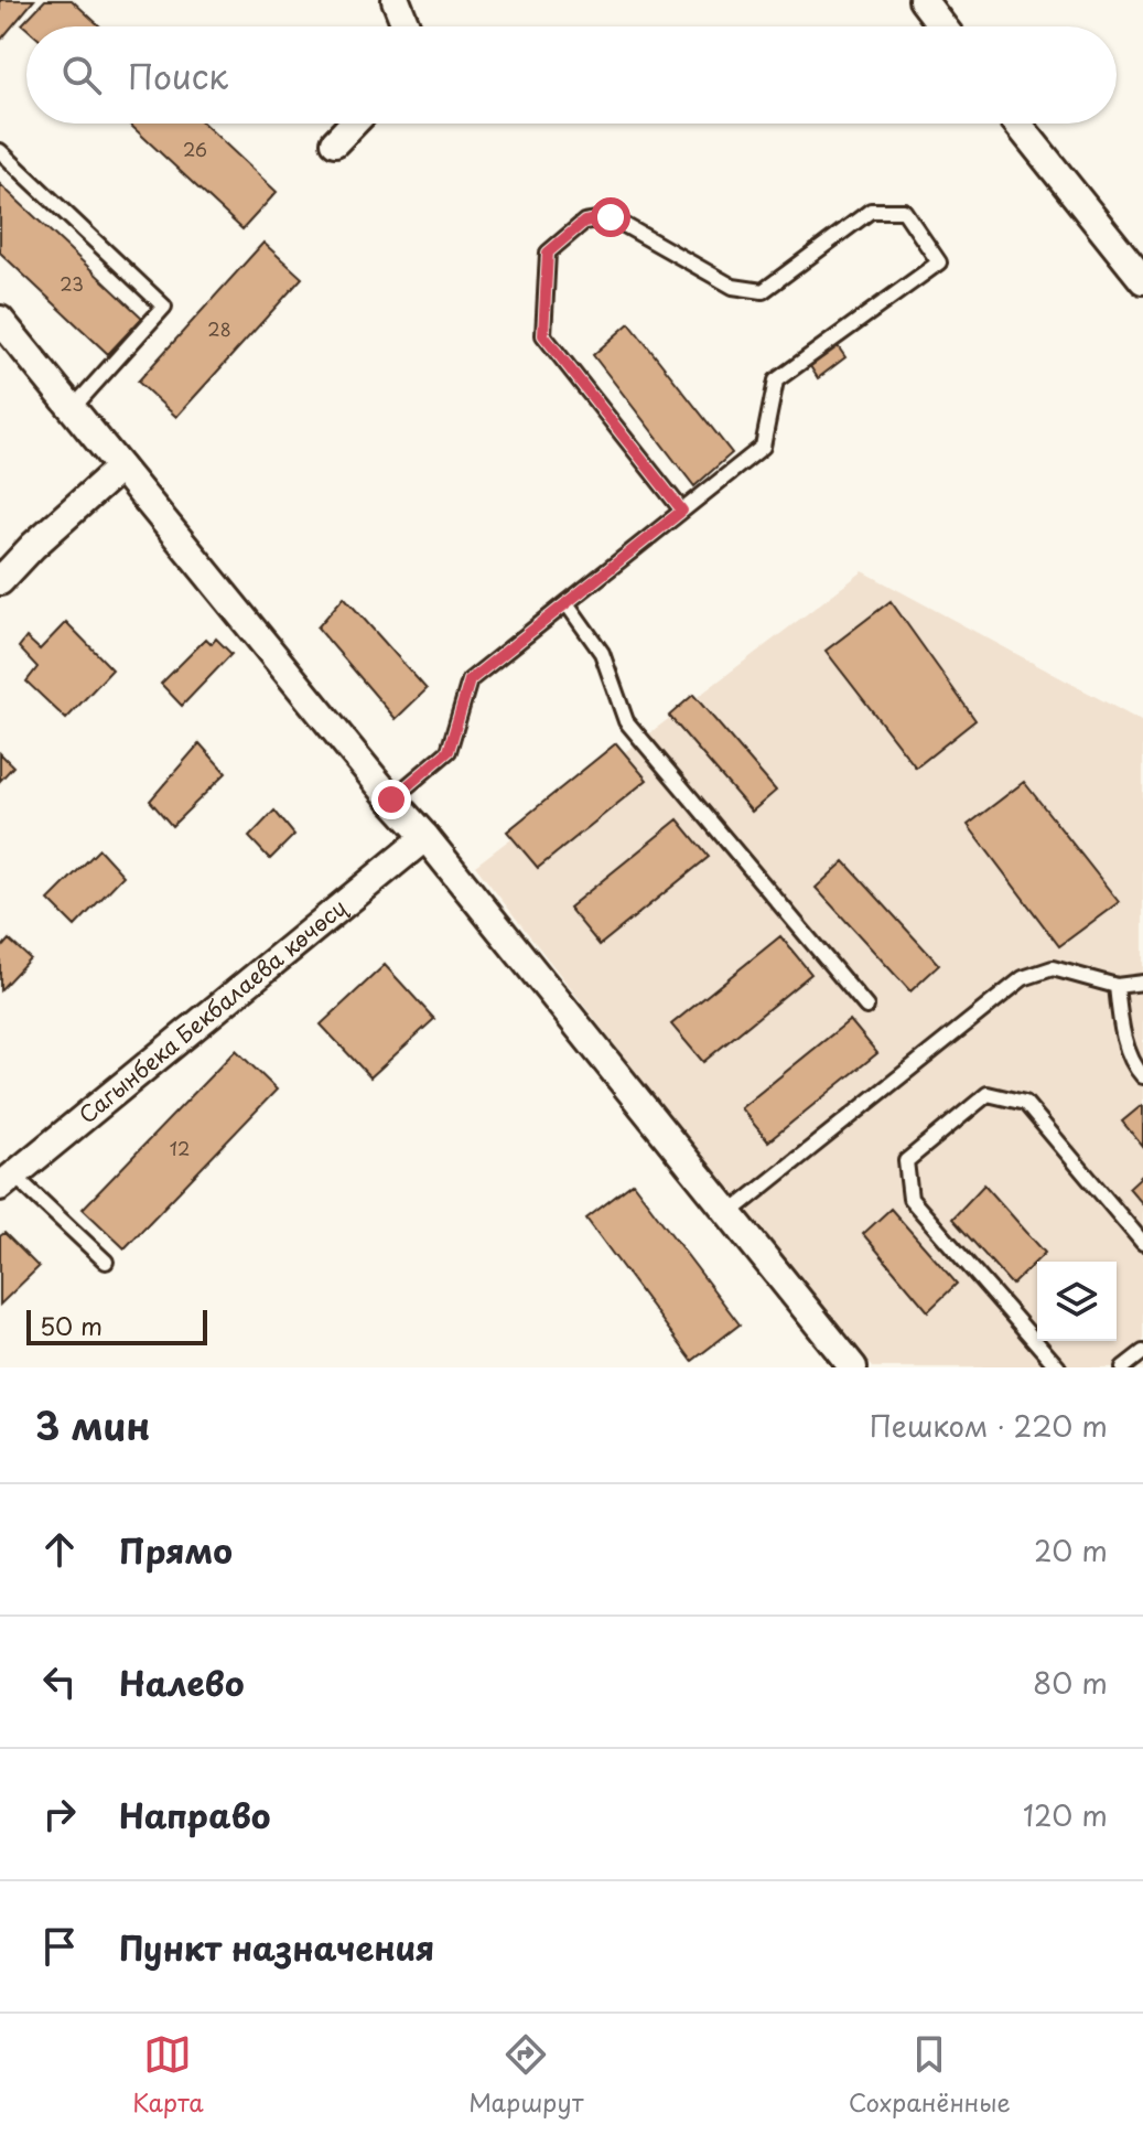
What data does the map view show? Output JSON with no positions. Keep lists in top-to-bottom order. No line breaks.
{"streets":{"street":["Сагынбека Бекбалаева көчөсү"]},"house_numbers":["26","23","28","12"],"scale_bar":"50 m","page":{"search":"Поиск","scale":"50 m","heading":["3 мин","Пешком · 220 m"],"list":[["Прямо","20 m"],["Налево","80 m"],["Направо","120 m"],"Пункт назначения"],"nav":["Карта","Маршрут","Сохранённые"]}}
